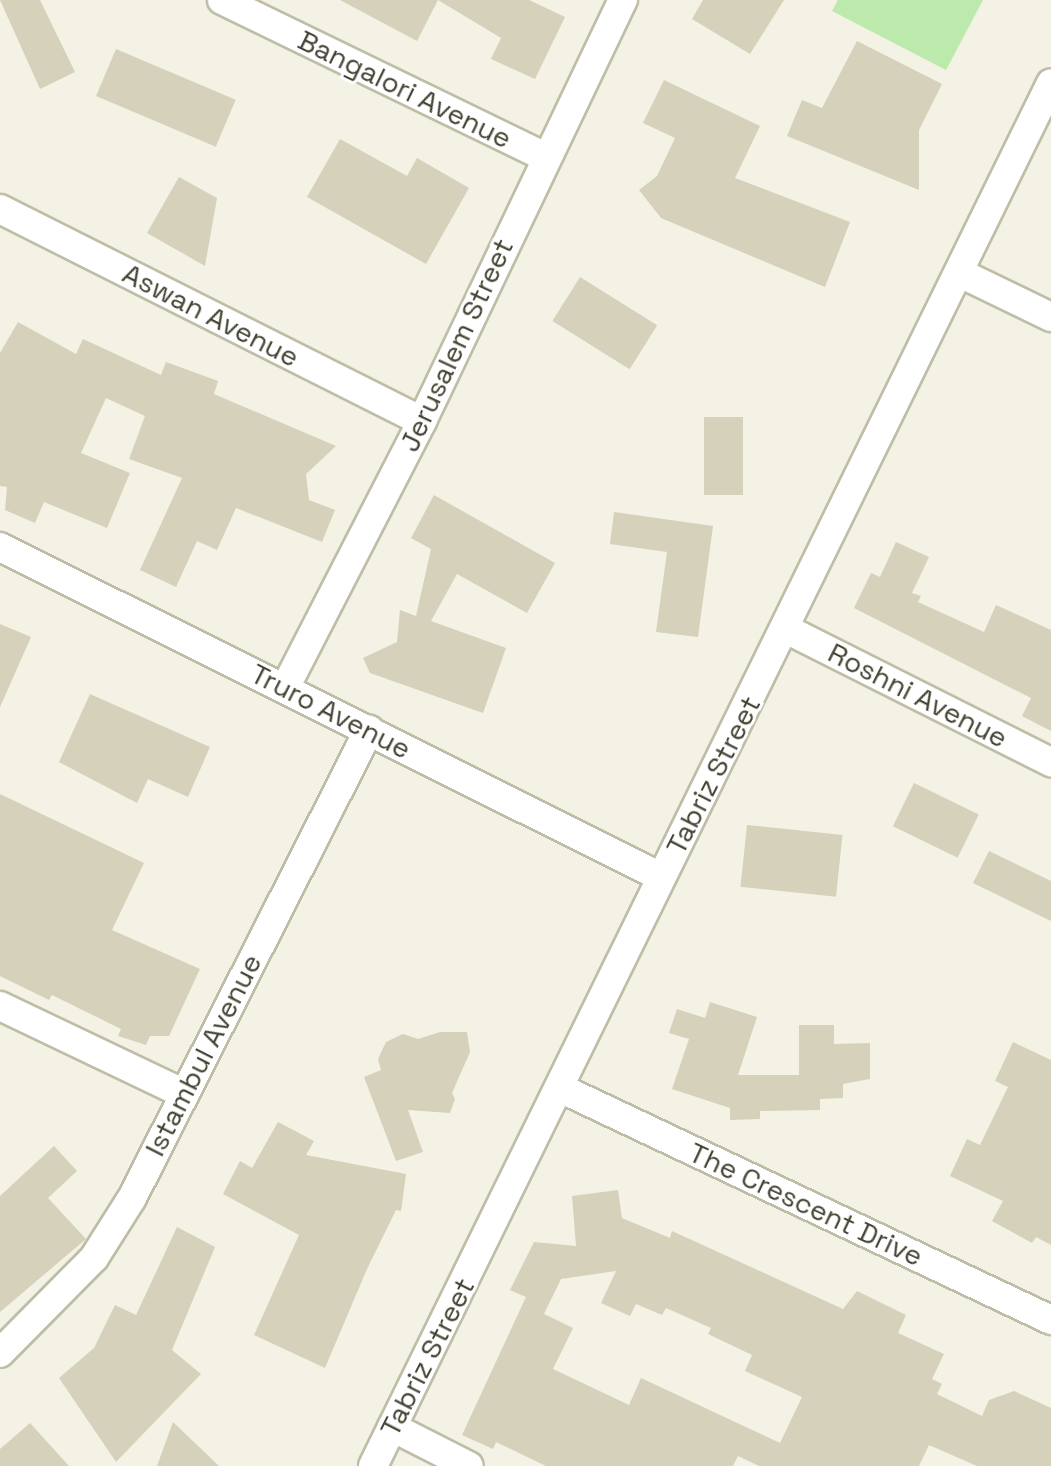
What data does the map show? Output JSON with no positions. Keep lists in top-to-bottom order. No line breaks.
{"streets":{"street":["Bangalori Avenue","Aswan Avenue","Jerusalem Street","Roshni Avenue","Truro Avenue","Tabriz Street","Istambul Avenue","The Crescent Drive"]},"crossings":[["Bangalori Avenue","Jerusalem Street"],["Aswan Avenue","Jerusalem Street"],["Jerusalem Street","Truro Avenue"],["Roshni Avenue","Tabriz Street"],["Truro Avenue","Tabriz Street"],["Truro Avenue","Istambul Avenue"],["Tabriz Street","The Crescent Drive"]]}
